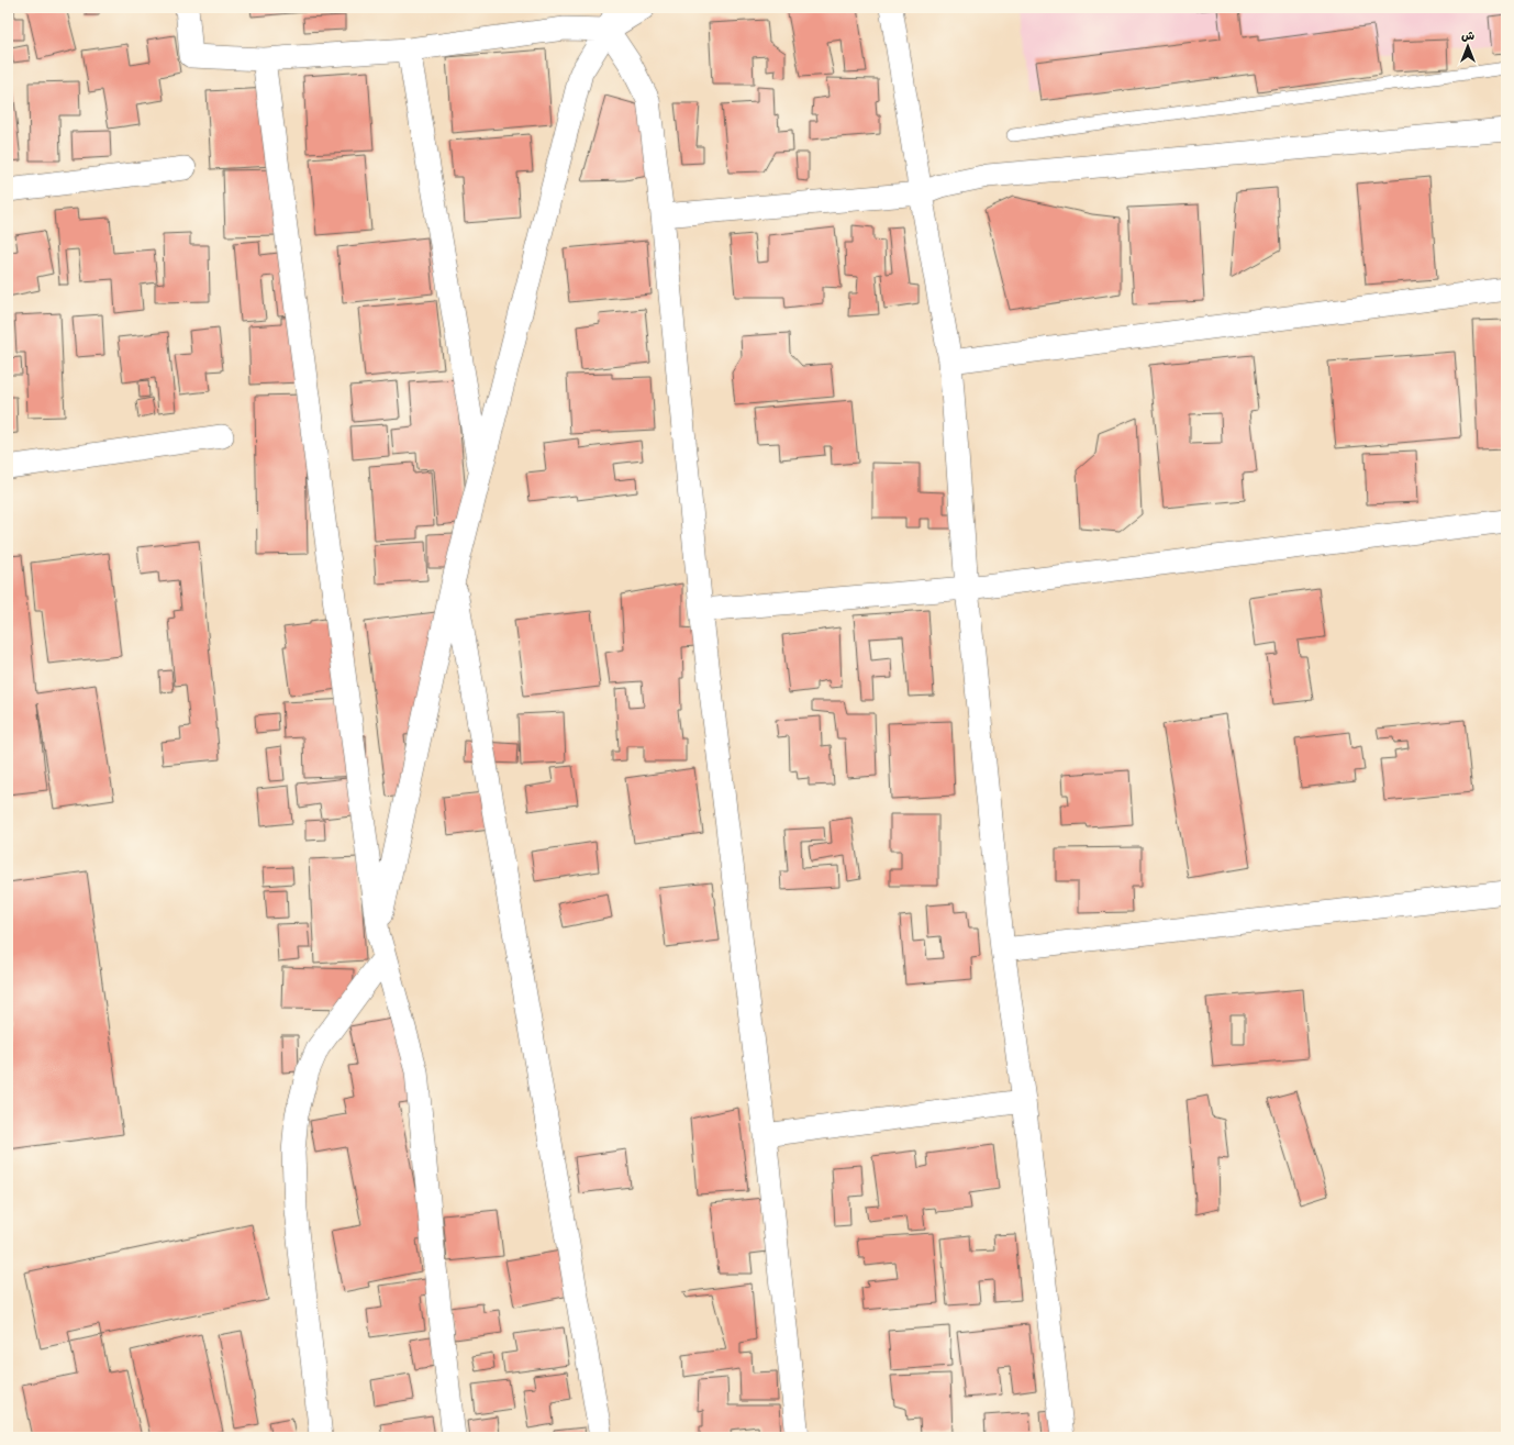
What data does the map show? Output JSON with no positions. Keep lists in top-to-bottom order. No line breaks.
{"north":"top"}
